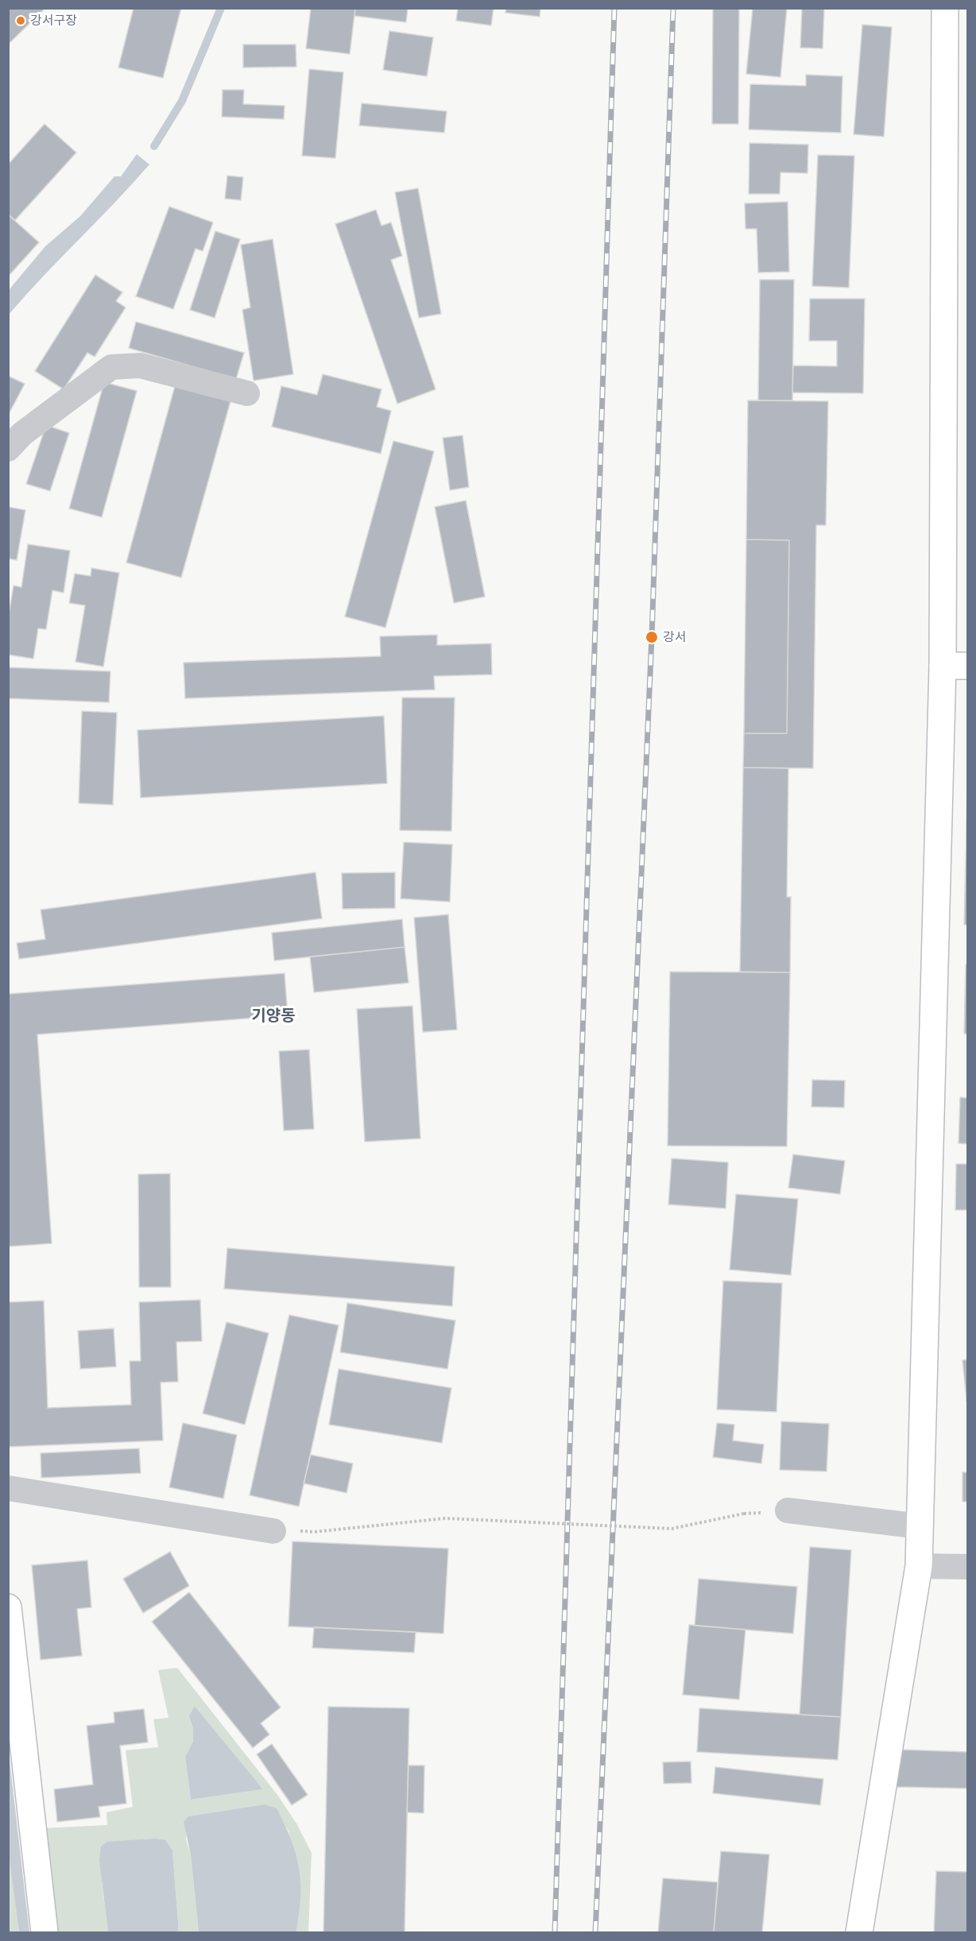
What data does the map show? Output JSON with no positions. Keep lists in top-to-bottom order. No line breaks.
{"districts":["기양동"],"places":["강서구장","강서"]}
